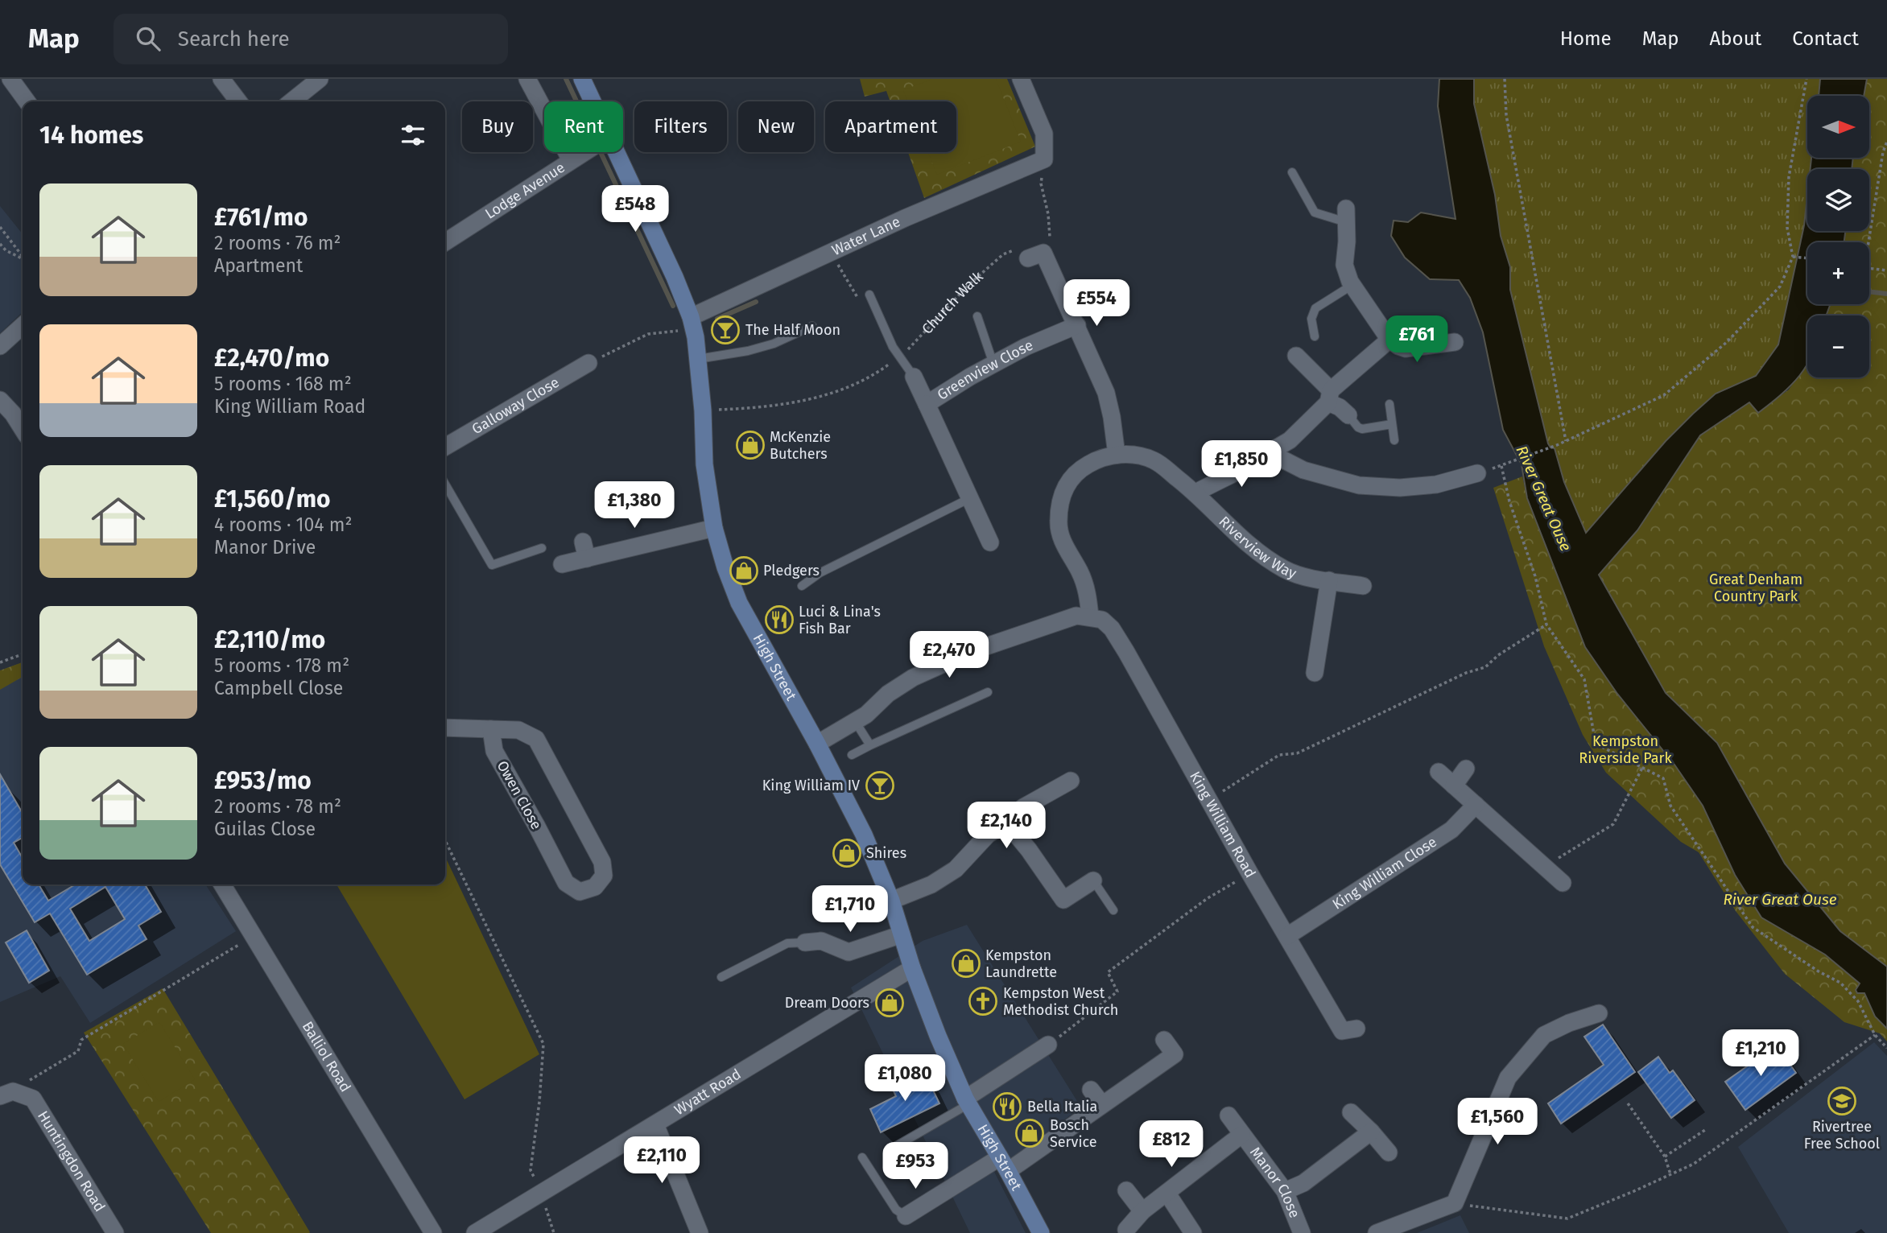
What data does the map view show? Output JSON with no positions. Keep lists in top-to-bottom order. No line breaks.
{"streets":{"main road":["High Street"],"street":["Lodge Avenue","Water Lane","Greenview Close","Galloway Close","Riverview Way","Owen Close","King William Road","King William Close","Balliol Road","Wyatt Road","Huntingdon Road","Manor Close"],"path":["Church Walk"]},"crossings":[["Water Lane","High Street"],["Church Walk","High Street"],["Riverview Way","King William Road"],["High Street","Wyatt Road"],["King William Road","King William Close"]],"water":["River Great Ouse"],"parks":["Great Denham Country Park","Kempston Riverside Park"],"places":{"bar":["The Half Moon","King William IV"],"shop":["McKenzie Butchers","Pledgers","Shires","Kempston Laundrette","Dream Doors","Bosch Service"],"restaurant":["Luci & Lina's Fish Bar","Bella Italia"],"church":["Kempston West Methodist Church"],"school or university":["Rivertree Free School"]},"north":"right","page":{"header":"Map","search":"Search here","nav":["Home","Map","About","Contact"],"map_buttons":["+","−"],"chip":["Buy","Rent","Filters","New","Apartment"],"heading":"14 homes","list":[{"name":"£761/mo","note":"2 rooms · 76 m² · Apartment"},{"name":"£2,470/mo","note":"5 rooms · 168 m² · King William Road"},{"name":"£1,560/mo","note":"4 rooms · 104 m² · Manor Drive"},{"name":"£2,110/mo","note":"5 rooms · 178 m² · Campbell Close"},{"name":"£953/mo","note":"2 rooms · 78 m² · Guilas Close"}],"price":["£548","£554","£761","£1,850","£1,380","£2,470","£2,140","£1,710","£1,210","£1,080","£1,560","£812","£2,110","£953"]}}
